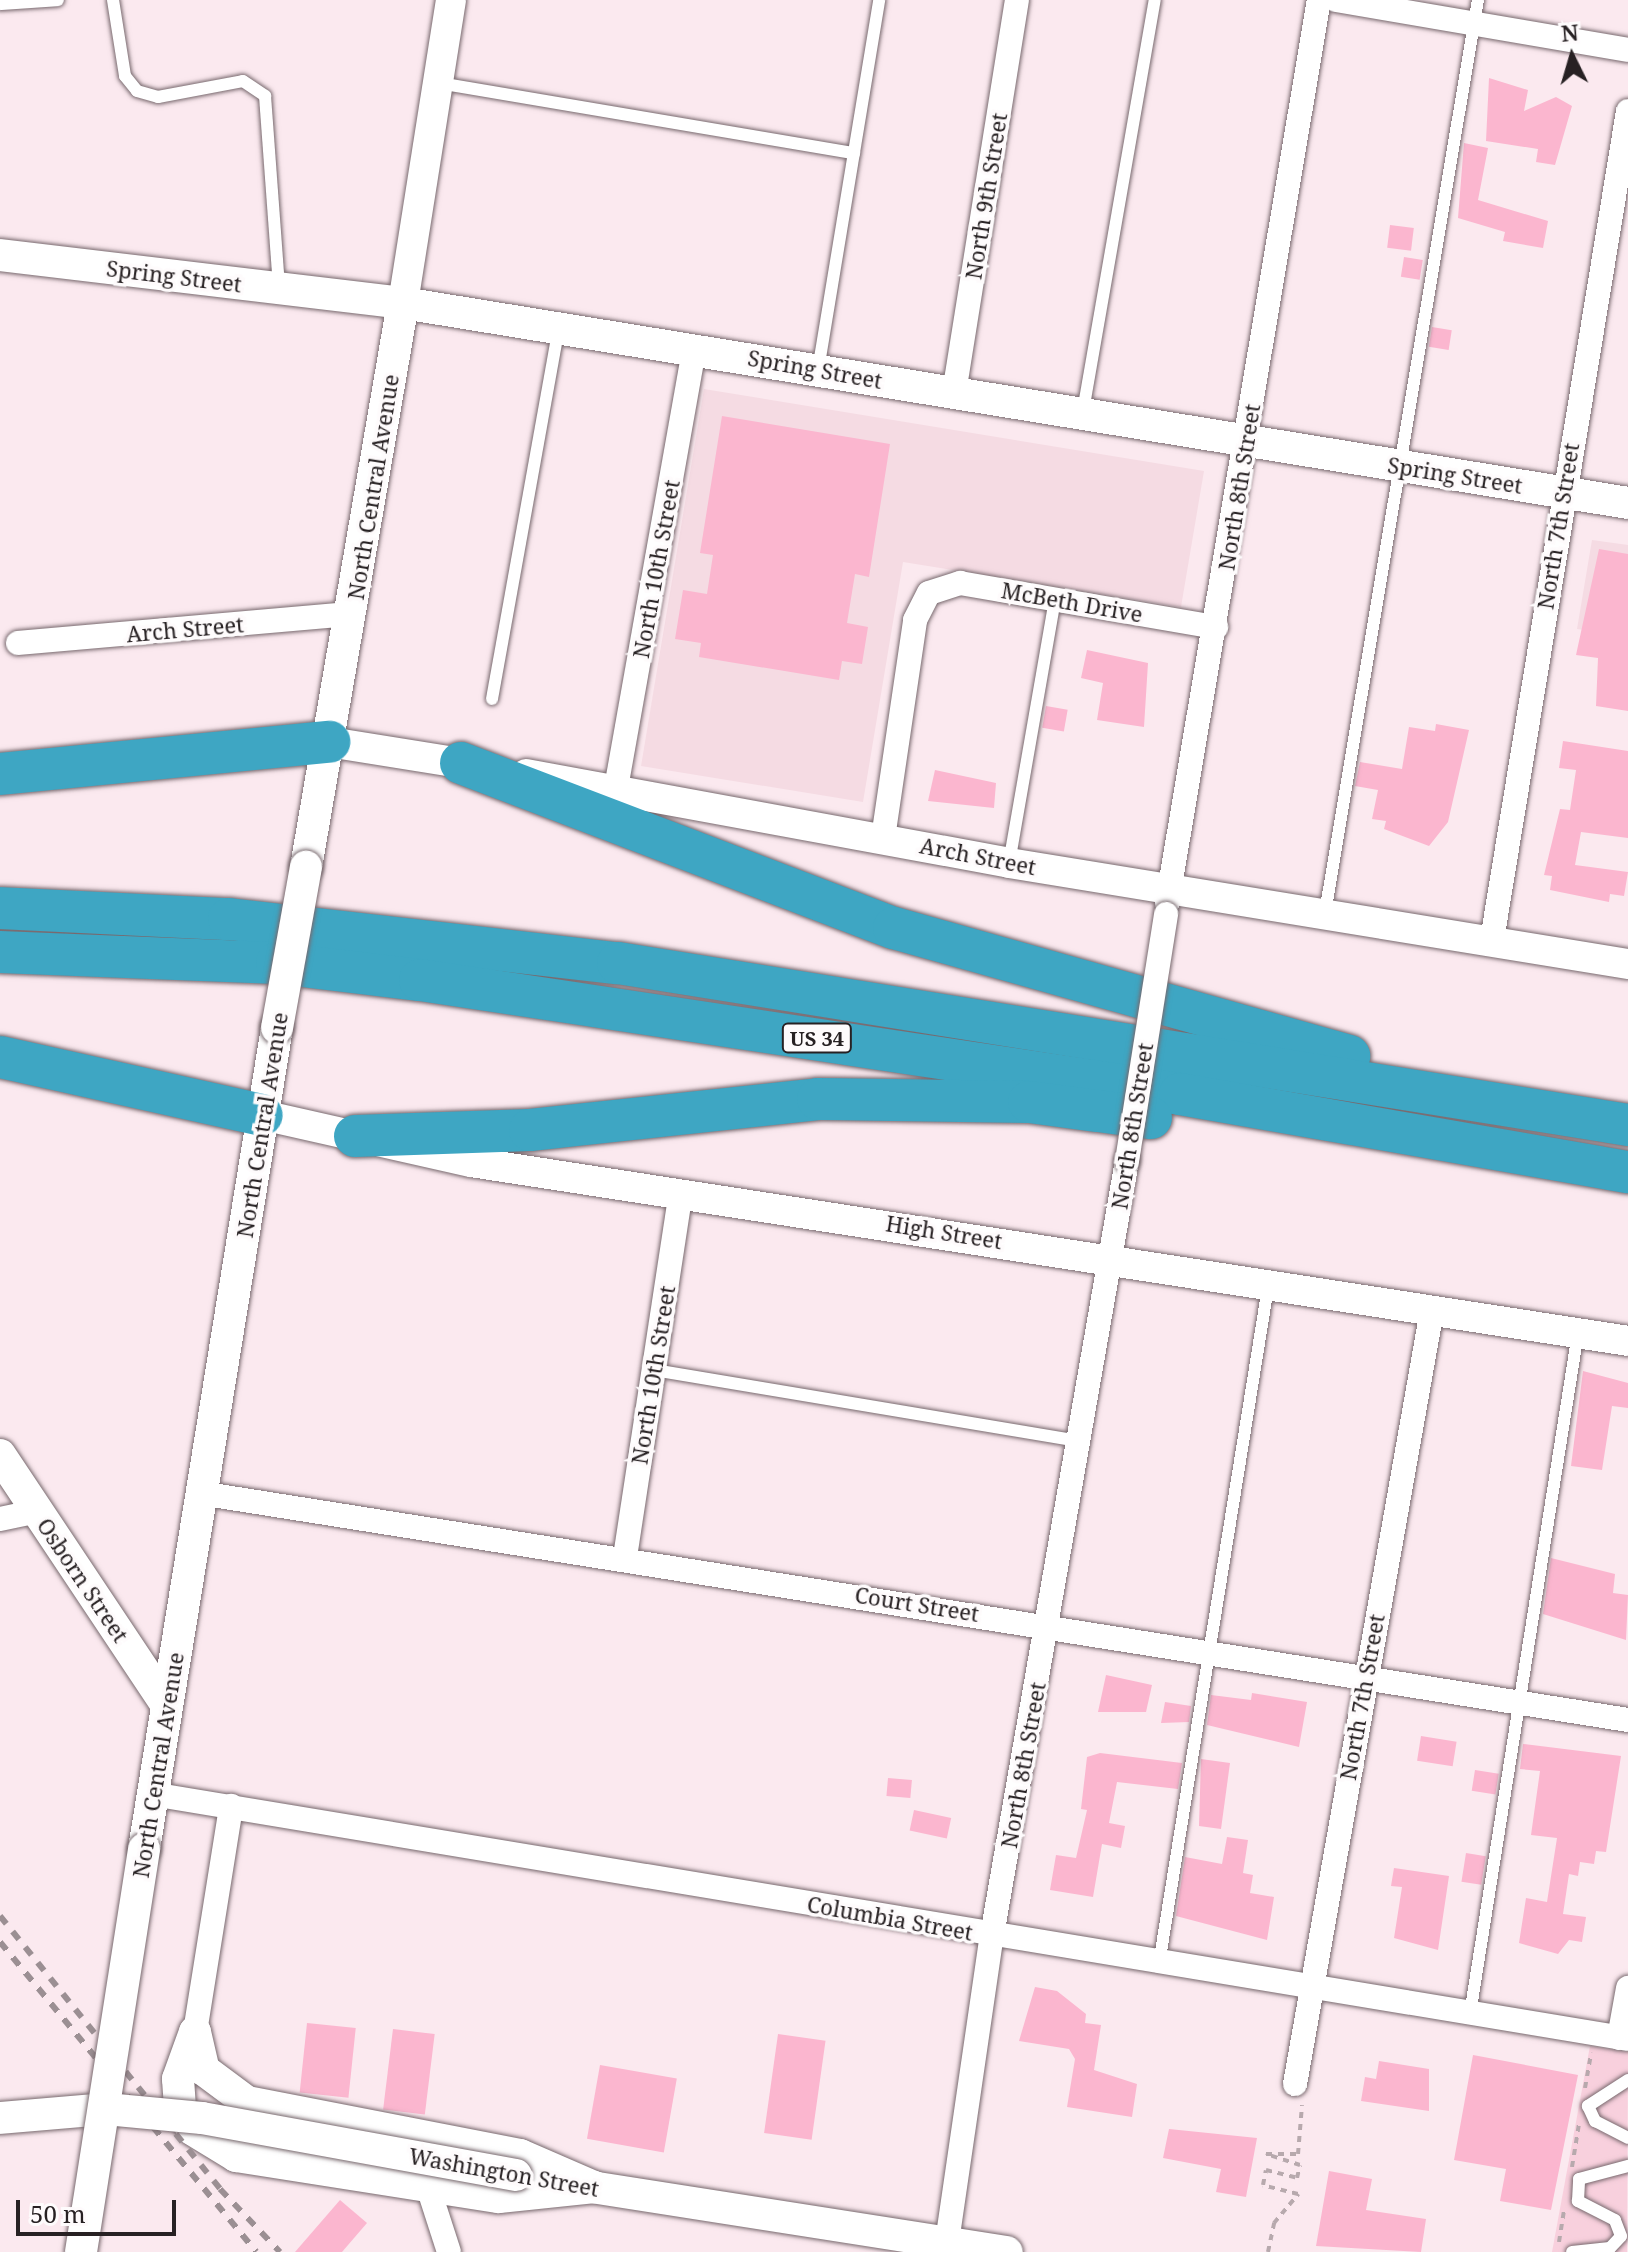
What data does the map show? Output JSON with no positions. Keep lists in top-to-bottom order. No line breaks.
{"streets":{"highway":["US 34"],"main road":["Spring Street","North Central Avenue","Osborn Street","Washington Street"],"street":["North 9th Street","North 8th Street","North 7th Street","North 10th Street","McBeth Drive","Arch Street","High Street","Court Street","Columbia Street"]},"crossings":[["North 9th Street","Spring Street"],["Spring Street","North Central Avenue"],["Spring Street","North 8th Street"],["Spring Street","North 7th Street"],["Spring Street","North 10th Street"],["North Central Avenue","Arch Street"],["North Central Avenue","High Street"],["North Central Avenue","Osborn Street"],["North Central Avenue","Court Street"],["North Central Avenue","Columbia Street"],["North Central Avenue","Washington Street"],["North 8th Street","McBeth Drive"],["North 8th Street","Arch Street"],["North 8th Street","High Street"],["North 8th Street","Court Street"],["North 8th Street","Columbia Street"],["North 8th Street","Washington Street"],["North 7th Street","Arch Street"],["North 7th Street","High Street"],["North 7th Street","Court Street"],["North 7th Street","Columbia Street"],["North 10th Street","Arch Street"],["North 10th Street","High Street"],["North 10th Street","Court Street"],["McBeth Drive","Arch Street"]],"scale_bar":"50 m","north":"top"}
